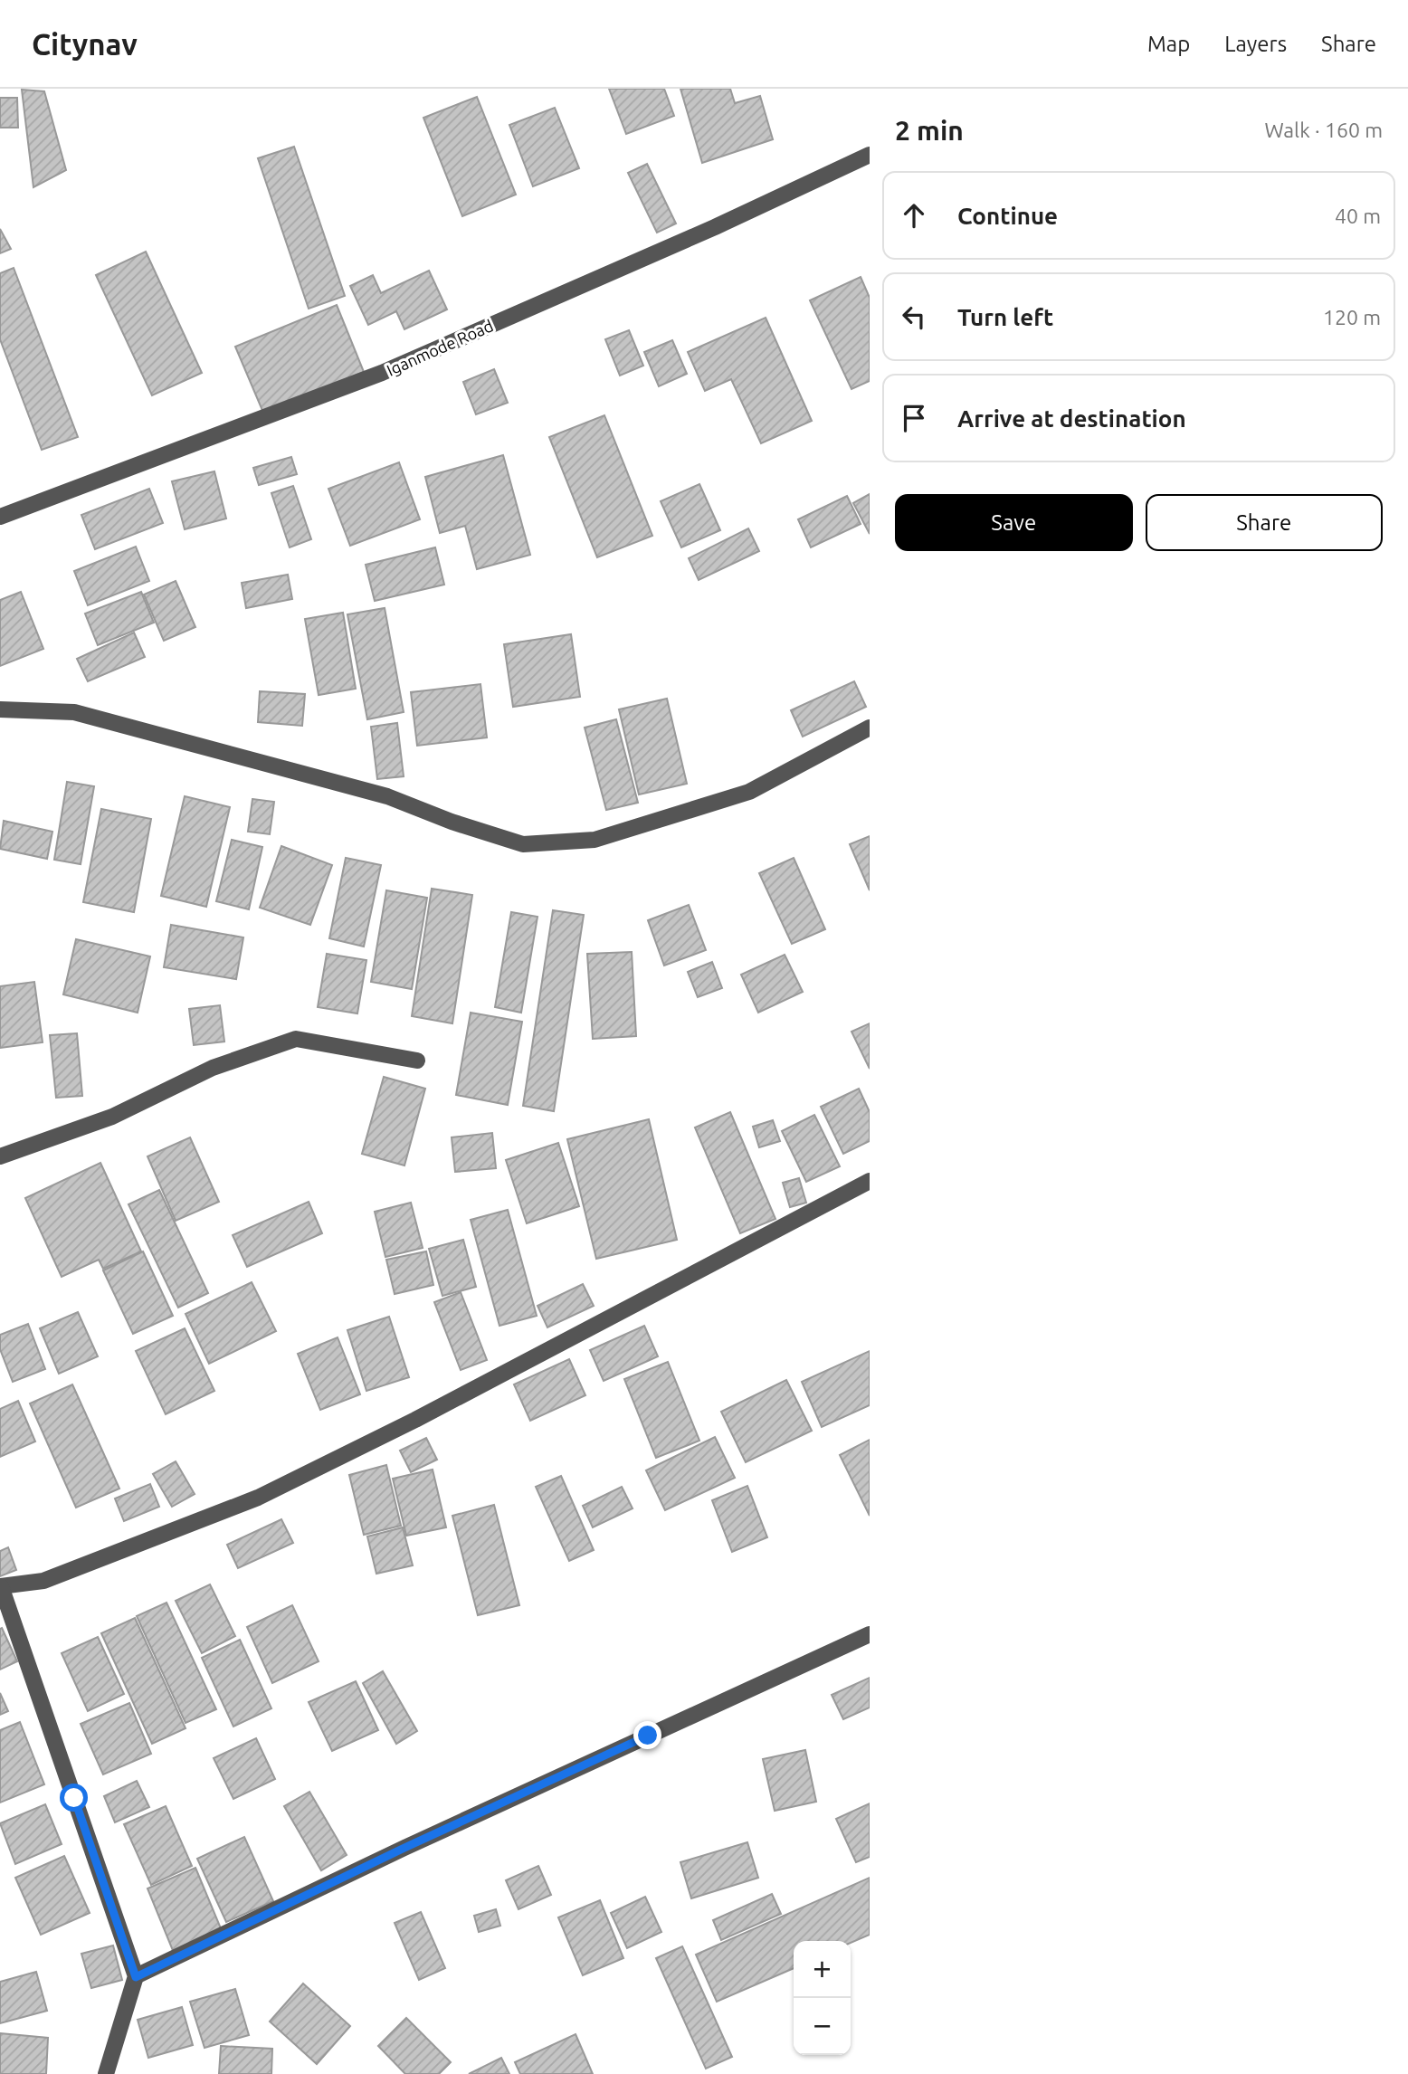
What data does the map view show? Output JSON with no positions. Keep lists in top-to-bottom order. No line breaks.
{"streets":{"street":["Iganmode Road"]},"page":{"header":"Citynav","nav":["Map","Layers","Share"],"heading":["2 min","Walk · 160 m"],"list":[["Continue","40 m"],["Turn left","120 m"],"Arrive at destination"],"buttons":["Save","Share"],"map_buttons":["+","−"]}}
